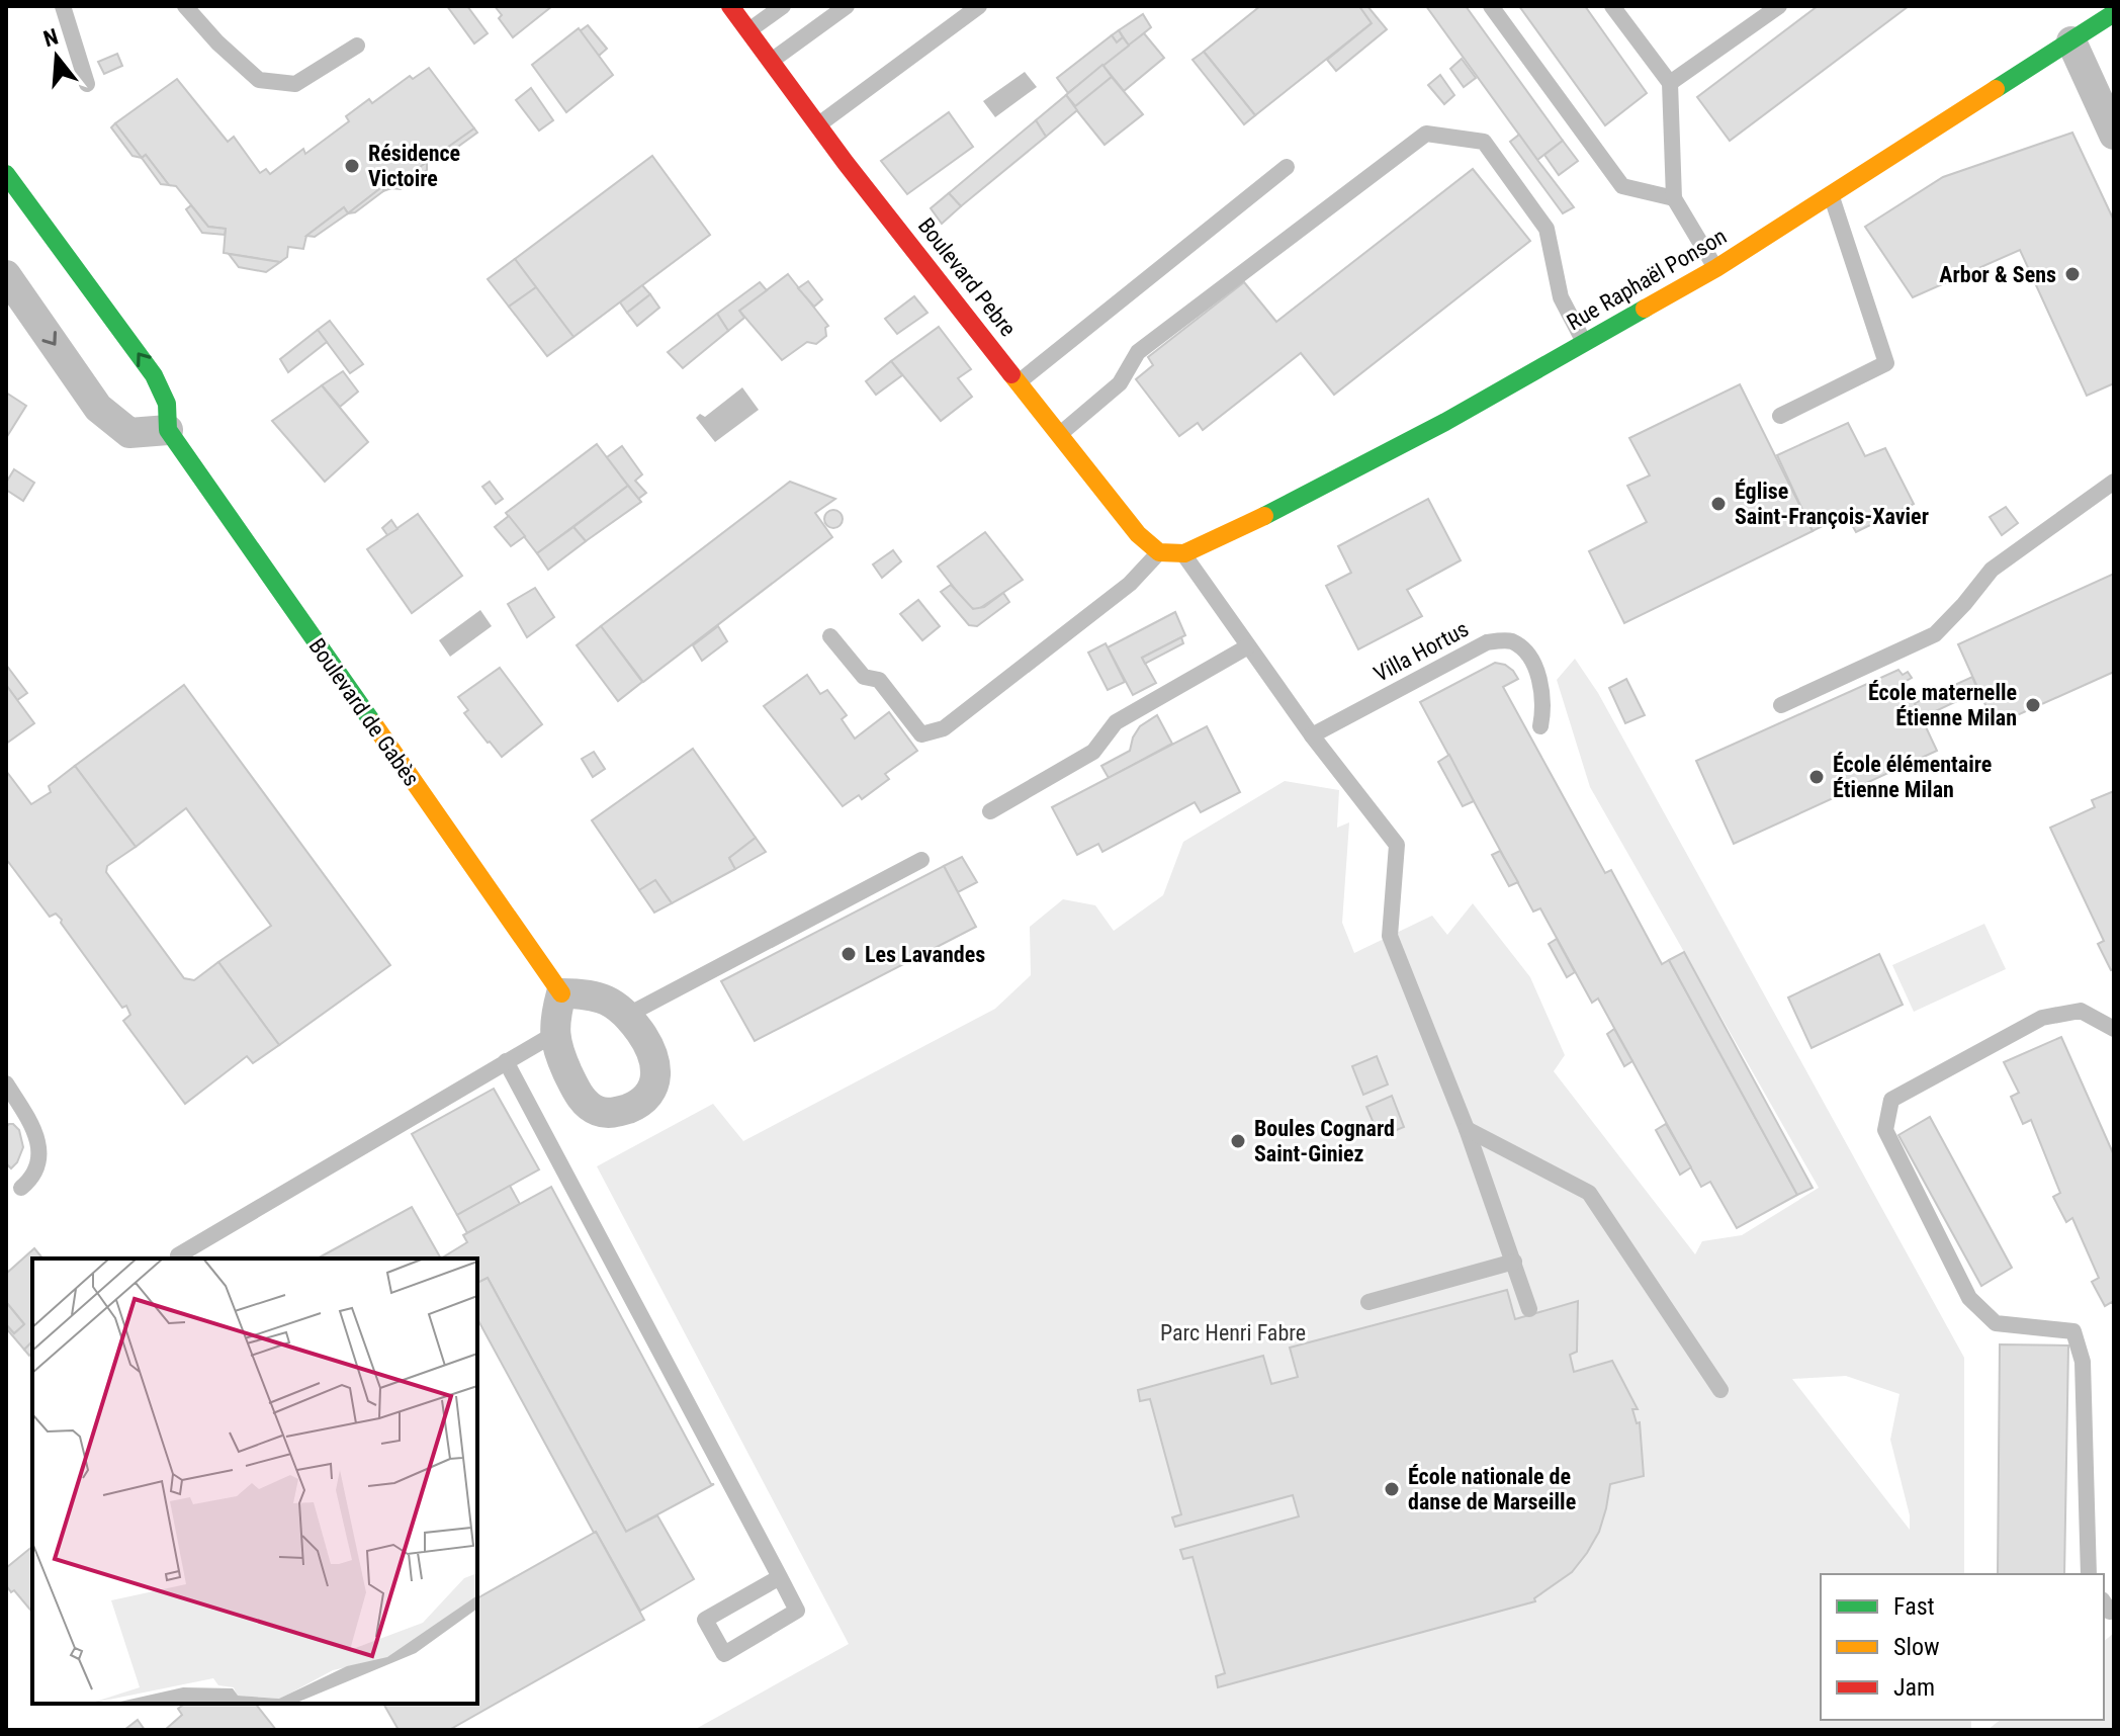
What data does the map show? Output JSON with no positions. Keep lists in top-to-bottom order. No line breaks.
{"streets":{"street":["Boulevard Pebre","Rue Raphaël Ponson","Boulevard de Gabès"],"lane":["Villa Hortus"]},"parks":["Parc Henri Fabre"],"places":["Résidence Victoire","Arbor & Sens","Église Saint-François-Xavier","École maternelle Étienne Milan","École élémentaire Étienne Milan","Les Lavandes","Boules Cognard Saint-Giniez","École nationale de danse de Marseille"],"legend":["Fast","Slow","Jam"],"north":"top"}
